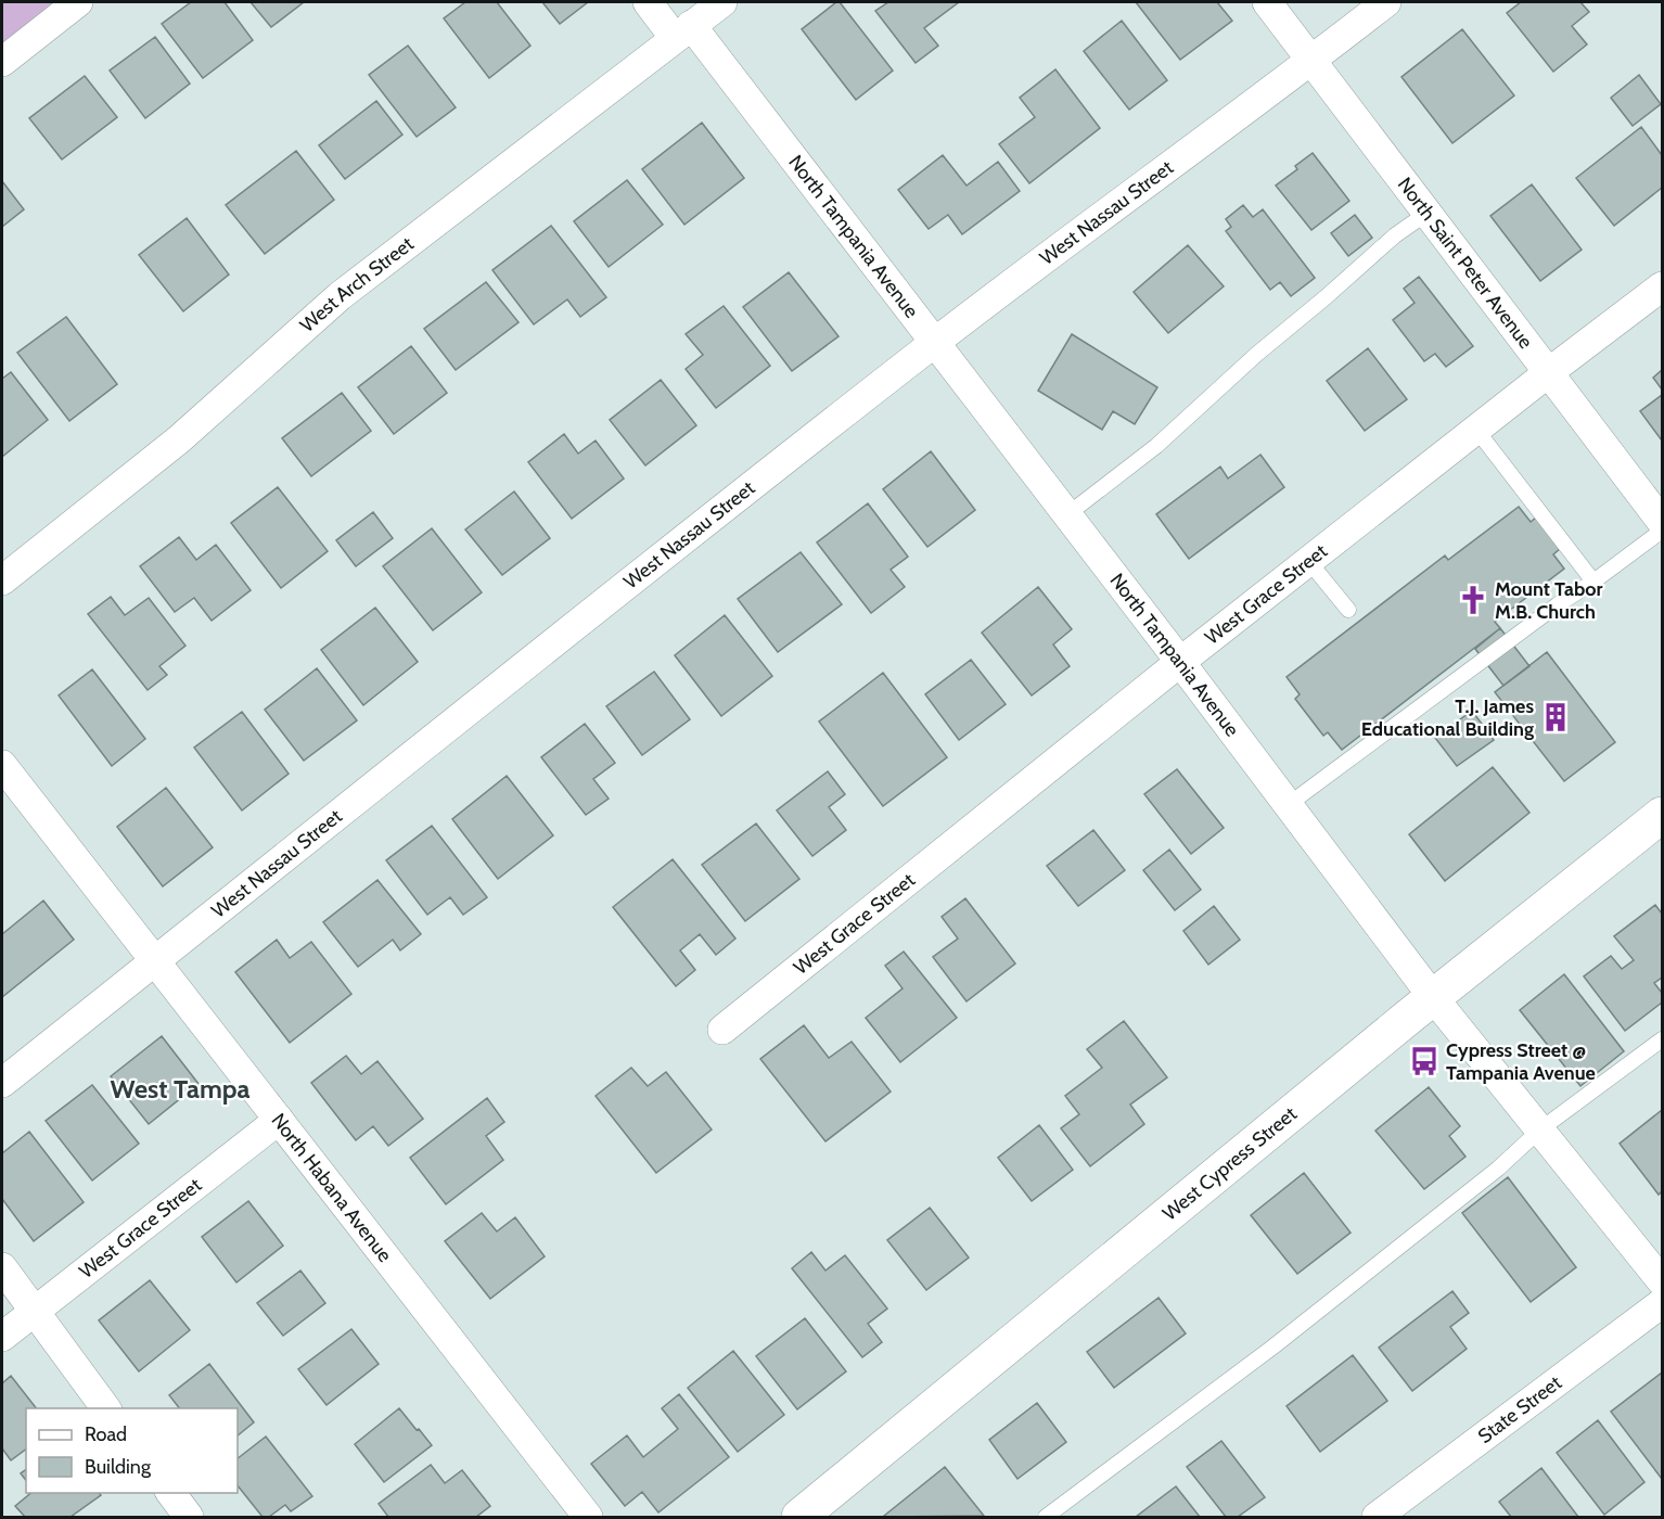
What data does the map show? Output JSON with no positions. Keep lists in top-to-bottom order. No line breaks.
{"streets":{"street":["West Nassau Street","North Tampania Avenue","North Saint Peter Avenue","West Arch Street","West Grace Street","West Cypress Street","North Habana Avenue","State Street"]},"crossings":[["West Nassau Street","North Tampania Avenue"],["West Nassau Street","North Saint Peter Avenue"],["West Nassau Street","North Habana Avenue"],["North Tampania Avenue","West Arch Street"],["North Tampania Avenue","West Grace Street"],["North Tampania Avenue","West Cypress Street"],["North Saint Peter Avenue","West Grace Street"],["West Grace Street","North Habana Avenue"]],"districts":["West Tampa"],"places":{"church":["Mount Tabor M.B. Church"],"building":["T.J. James Educational Building"],"bus stop":["Cypress Street @ Tampania Avenue"]},"legend":["Road","Building"]}
